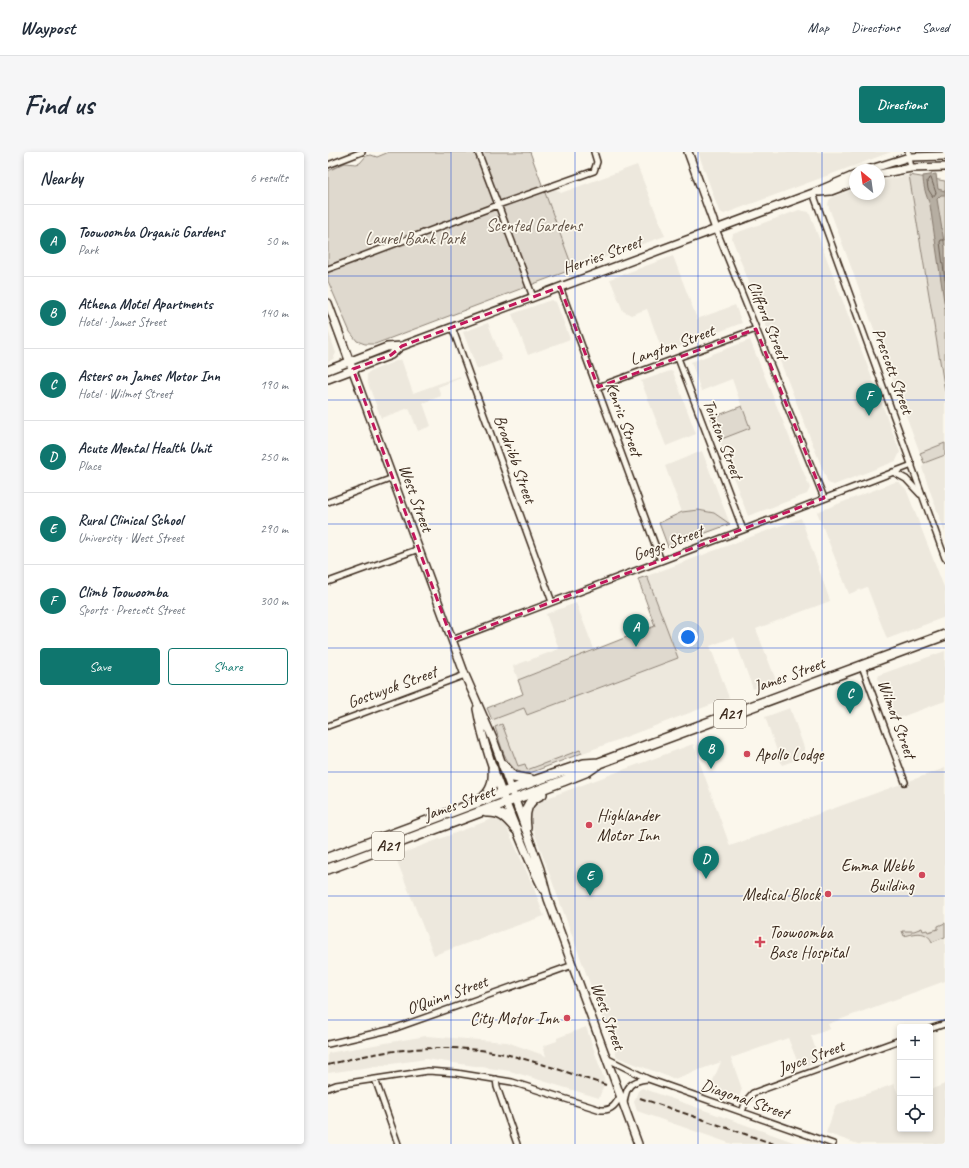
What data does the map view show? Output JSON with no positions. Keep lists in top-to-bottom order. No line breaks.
{"streets":{"highway":["James Street","A21"],"main road":["Herries Street","Clifford Street","West Street"],"street":["Langton Street","Prescott Street","Kenric Street","Tointon Street","Brodribb Street","Goggs Street","Gostwyck Street","Wilmot Street","O'Quinn Street","Joyce Street","Diagonal Street"]},"crossings":[["Herries Street","Clifford Street"],["Herries Street","Prescott Street"],["Herries Street","Kenric Street"],["Herries Street","Brodribb Street"],["Herries Street","West Street"],["Clifford Street","Langton Street"],["Clifford Street","Goggs Street"],["Langton Street","Kenric Street"],["Langton Street","Tointon Street"],["Prescott Street","Goggs Street"],["Kenric Street","Goggs Street"],["Tointon Street","Goggs Street"],["Brodribb Street","Goggs Street"],["West Street","Goggs Street"],["West Street","James Street"],["West Street","Gostwyck Street"],["West Street","O'Quinn Street"],["West Street","Diagonal Street"],["James Street","Wilmot Street"],["Joyce Street","Diagonal Street"]],"parks":["Scented Gardens","Laurel Bank Park"],"places":{"other":["Apollo Lodge","Highlander Motor Inn","Emma Webb Building","Medical Block","City Motor Inn"],"health":["Toowoomba Base Hospital"]},"north":"top left","page":{"header":"Waypost","nav":["Map","Directions","Saved"],"buttons":["Directions",["Save","Share"]],"title":"Find us","heading":["Nearby","6 results"],"list":[{"mark":"A","name":"Toowoomba Organic Gardens","note":"Park","value":"50 m"},{"mark":"B","name":"Athena Motel Apartments","note":"Hotel · James Street","value":"140 m"},{"mark":"C","name":"Asters on James Motor Inn","note":"Hotel · Wilmot Street","value":"190 m"},{"mark":"D","name":"Acute Mental Health Unit","note":"Place","value":"250 m"},{"mark":"E","name":"Rural Clinical School","note":"University · West Street","value":"290 m"},{"mark":"F","name":"Climb Toowoomba","note":"Sports · Prescott Street","value":"300 m"}],"pins":["F","A","C","B","D","E"],"map_buttons":["+","−"]}}
